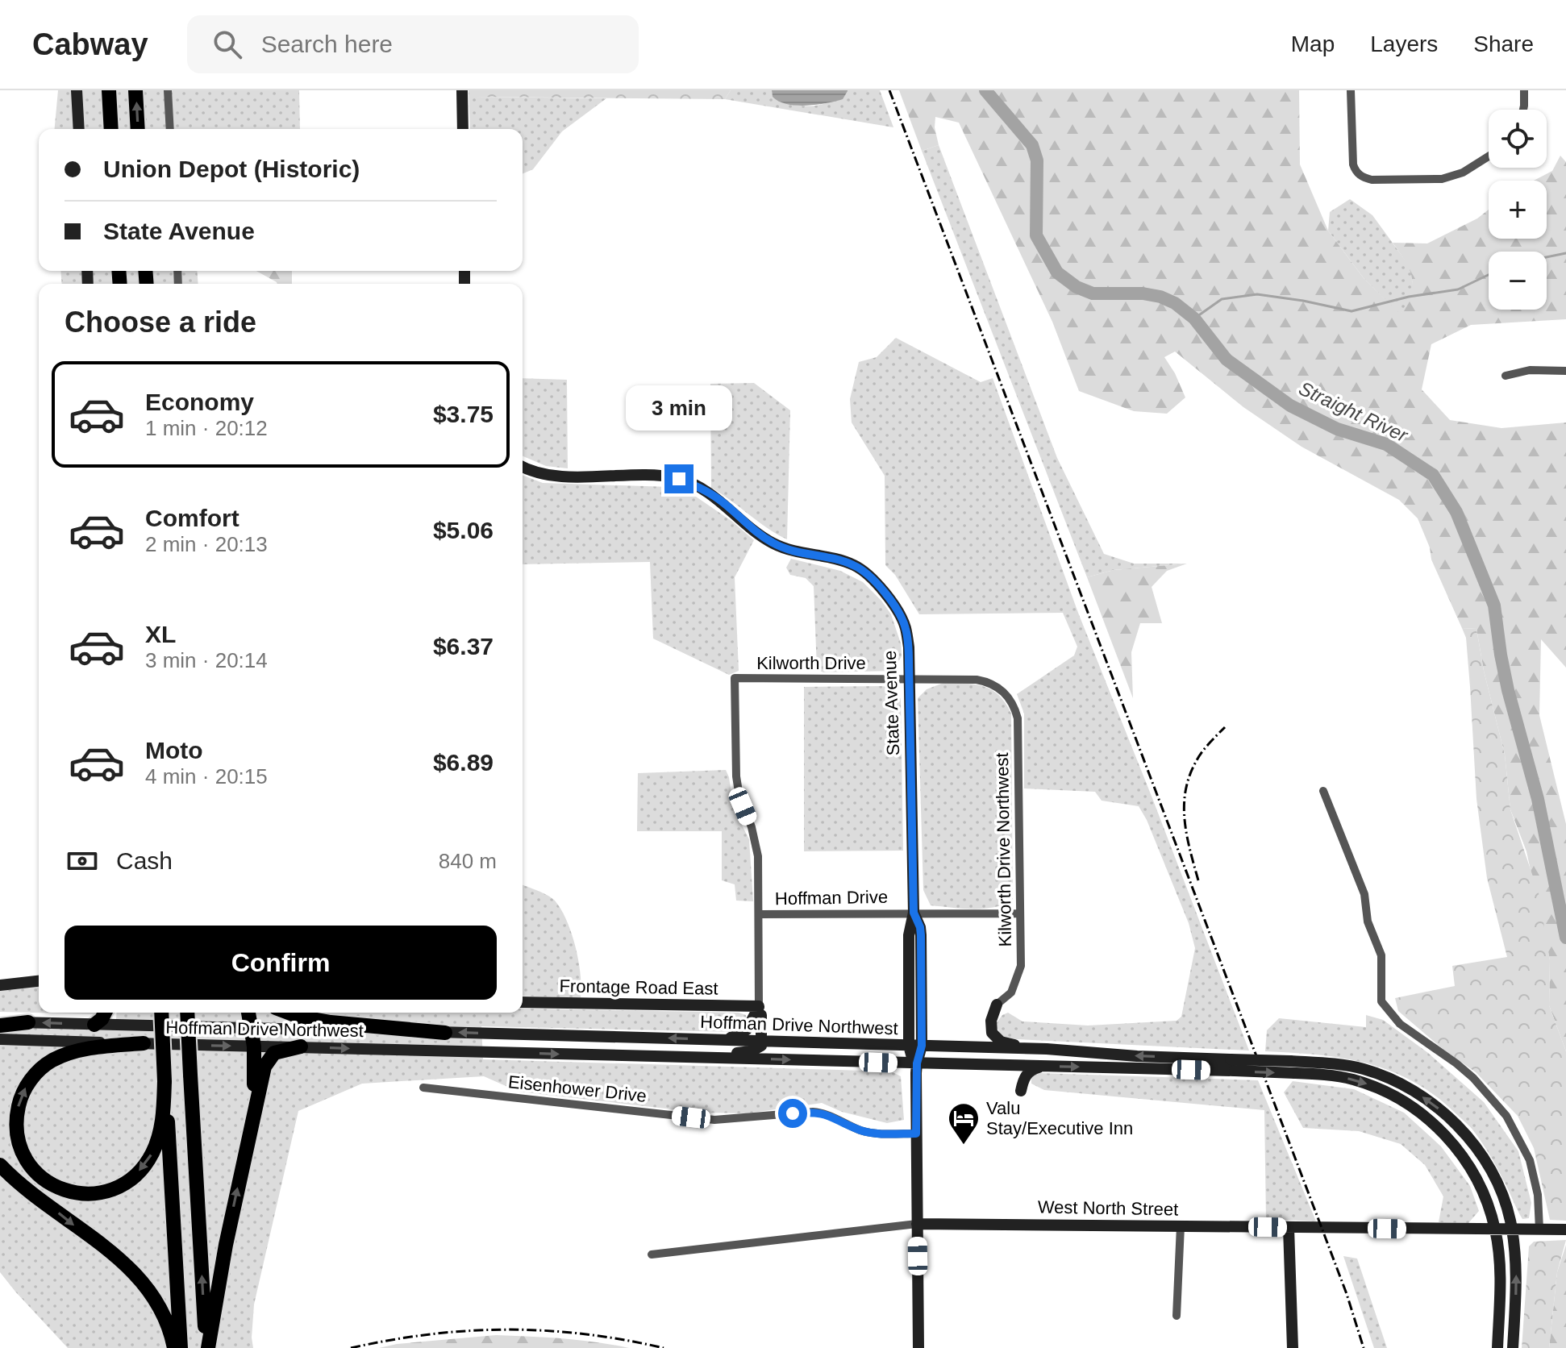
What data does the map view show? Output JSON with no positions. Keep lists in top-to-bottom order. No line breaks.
{"streets":{"main road":["State Avenue","Frontage Road East","Hoffman Drive Northwest","West North Street"],"street":["Kilworth Drive","Kilworth Drive Northwest","Hoffman Drive","Eisenhower Drive"]},"crossings":[["Kilworth Drive","State Avenue"],["Kilworth Drive","Kilworth Drive Northwest"],["Kilworth Drive","Hoffman Drive"],["State Avenue","Hoffman Drive"],["Kilworth Drive Northwest","Hoffman Drive"],["Hoffman Drive Northwest","West North Street"]],"water":["Straight River"],"places":{"hotel":["Valu Stay/Executive Inn"]},"page":{"header":"Cabway","search":"Search here","nav":["Map","Layers","Share"],"map_buttons":["+","−"],"banner":["Union Depot (Historic)","State Avenue"],"heading":"Choose a ride","list":[{"name":"Economy","note":"1 min · 20:12","value":"$3.75"},{"name":"Comfort","note":"2 min · 20:13","value":"$5.06"},{"name":"XL","note":"3 min · 20:14","value":"$6.37"},{"name":"Moto","note":"4 min · 20:15","value":"$6.89"}],"bubble":"3 min","pay":["Cash","840 m"],"buttons":"Confirm"}}
